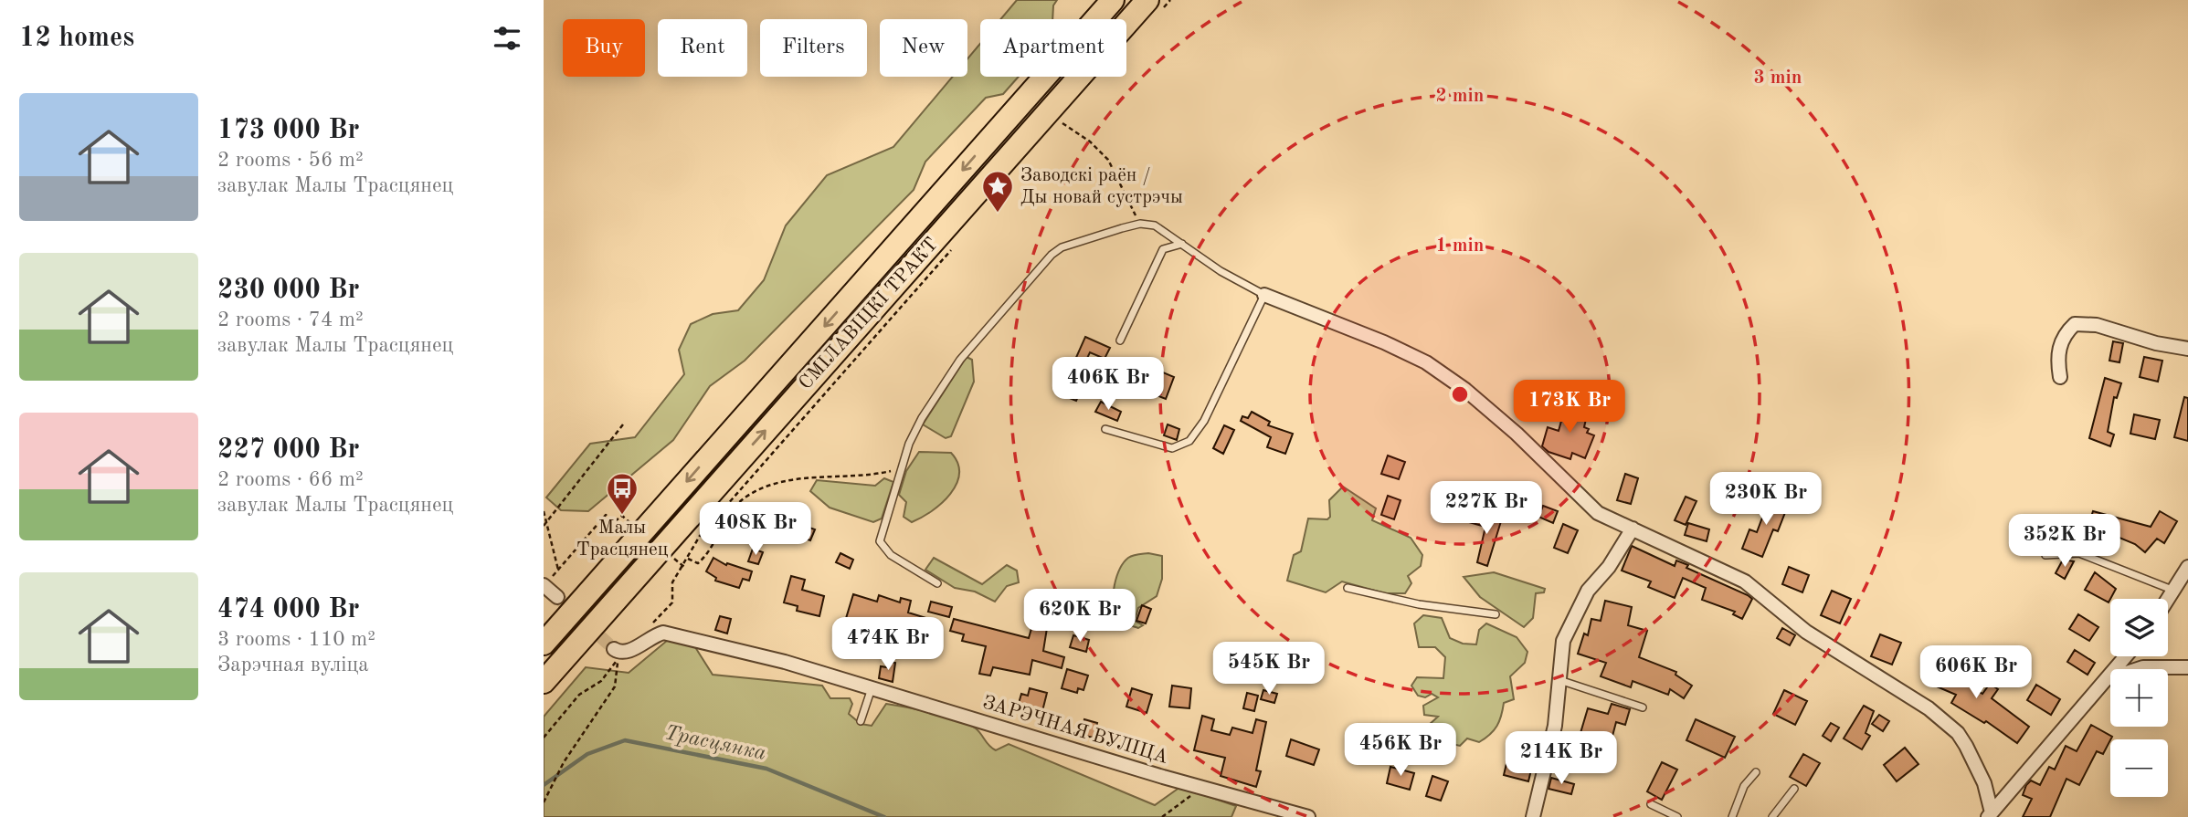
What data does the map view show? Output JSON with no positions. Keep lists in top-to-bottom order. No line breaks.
{"streets":{"highway":["СМІЛАВІЦКІ ТРАКТ"],"street":["ЗАРЭЧНАЯ ВУЛІЦА"]},"water":["Трасцянка"],"places":{"place":["Заводскі раён / Ды новай сустрэчы"],"bus stop":["Малы Трасцянец"]},"page":{"heading":"12 homes","chip":["Buy","Rent","Filters","New","Apartment"],"list":[{"name":"173 000 Br","note":"2 rooms · 56 m² · завулак Малы Трасцянец"},{"name":"230 000 Br","note":"2 rooms · 74 m² · завулак Малы Трасцянец"},{"name":"227 000 Br","note":"2 rooms · 66 m² · завулак Малы Трасцянец"},{"name":"474 000 Br","note":"3 rooms · 110 m² · Зарэчная вуліца"}],"price":["406K Br","173K Br","230K Br","227K Br","408K Br","352K Br","620K Br","474K Br","545K Br","606K Br","456K Br","214K Br"],"map_buttons":["+","−"]},"rings":["3 min","2 min","1 min"]}
